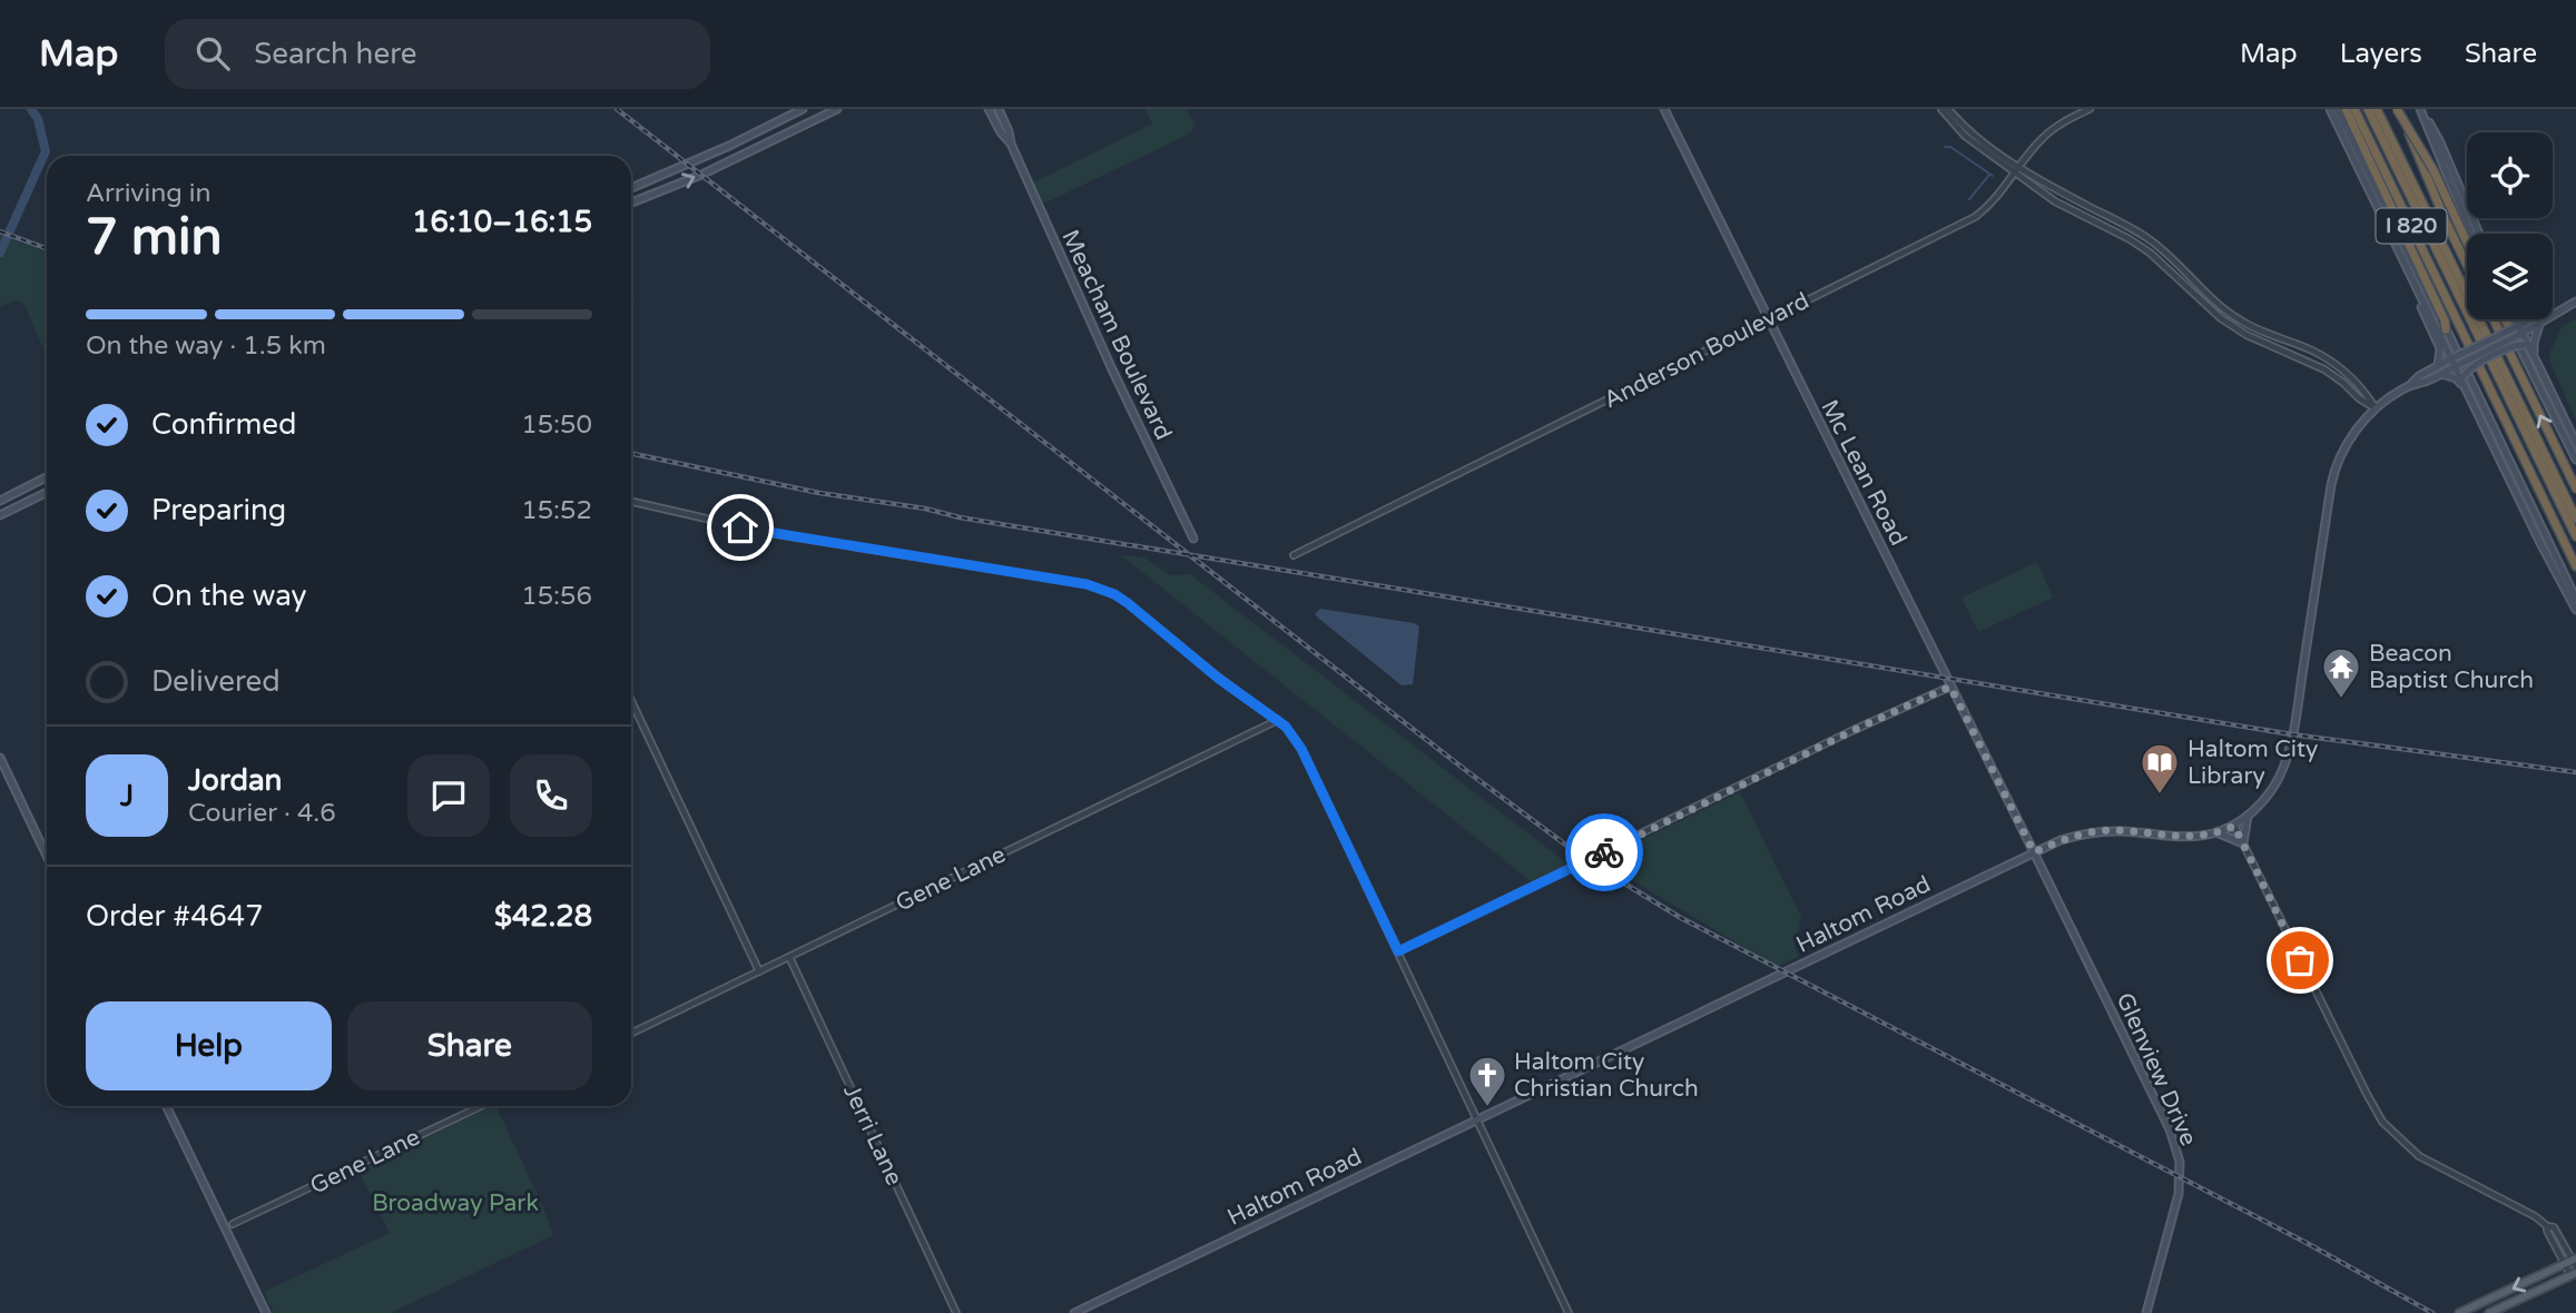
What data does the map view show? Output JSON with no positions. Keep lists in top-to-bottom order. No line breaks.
{"streets":{"highway":["I 820"],"main road":["Meacham Boulevard","Mc Lean Road","Haltom Road","Glenview Drive"],"street":["Anderson Boulevard","Gene Lane","Jerri Lane"]},"crossings":[["Anderson Boulevard","Mc Lean Road"],["Mc Lean Road","Haltom Road"],["Mc Lean Road","Glenview Drive"],["Gene Lane","Jerri Lane"],["Haltom Road","Glenview Drive"]],"parks":["Broadway Park"],"places":{"temple":["Beacon Baptist Church"],"library":["Haltom City Library"],"church":["Haltom City Christian Church"]},"page":{"header":"Map","search":"Search here","nav":["Map","Layers","Share"],"heading":["7 min","Arriving in","16:10–16:15"],"panel":["Jordan","Courier · 4.6","Order #4647","$42.28"],"bar":"On the way · 1.5 km","list":[["Confirmed","15:50"],["Preparing","15:52"],["On the way","15:56"],"Delivered"],"round":"J","buttons":["Help","Share"]}}
